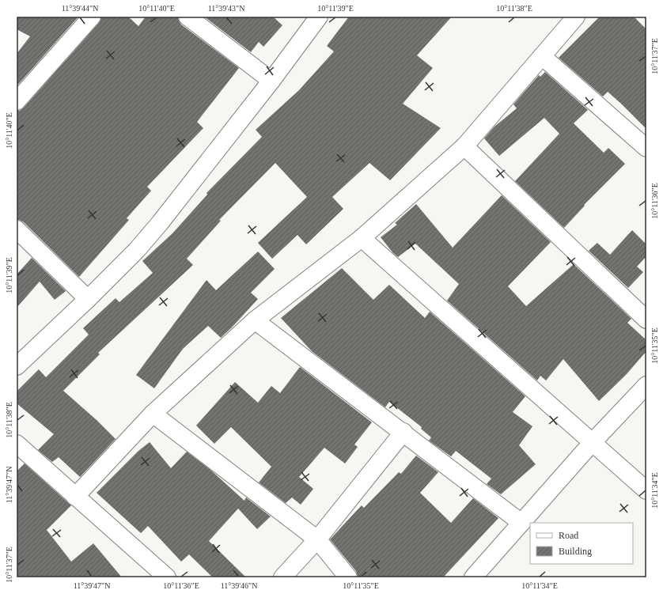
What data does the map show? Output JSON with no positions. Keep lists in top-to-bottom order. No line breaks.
{"legend":["Road","Building"],"coordinates":["11°39'44\"N","10°11'40\"E","11°39'43\"N","10°11'39\"E","10°11'38\"E","10°11'37\"E","10°11'36\"E","10°11'35\"E","11°39'47\"N","10°11'34\"E","11°39'46\"N"]}
